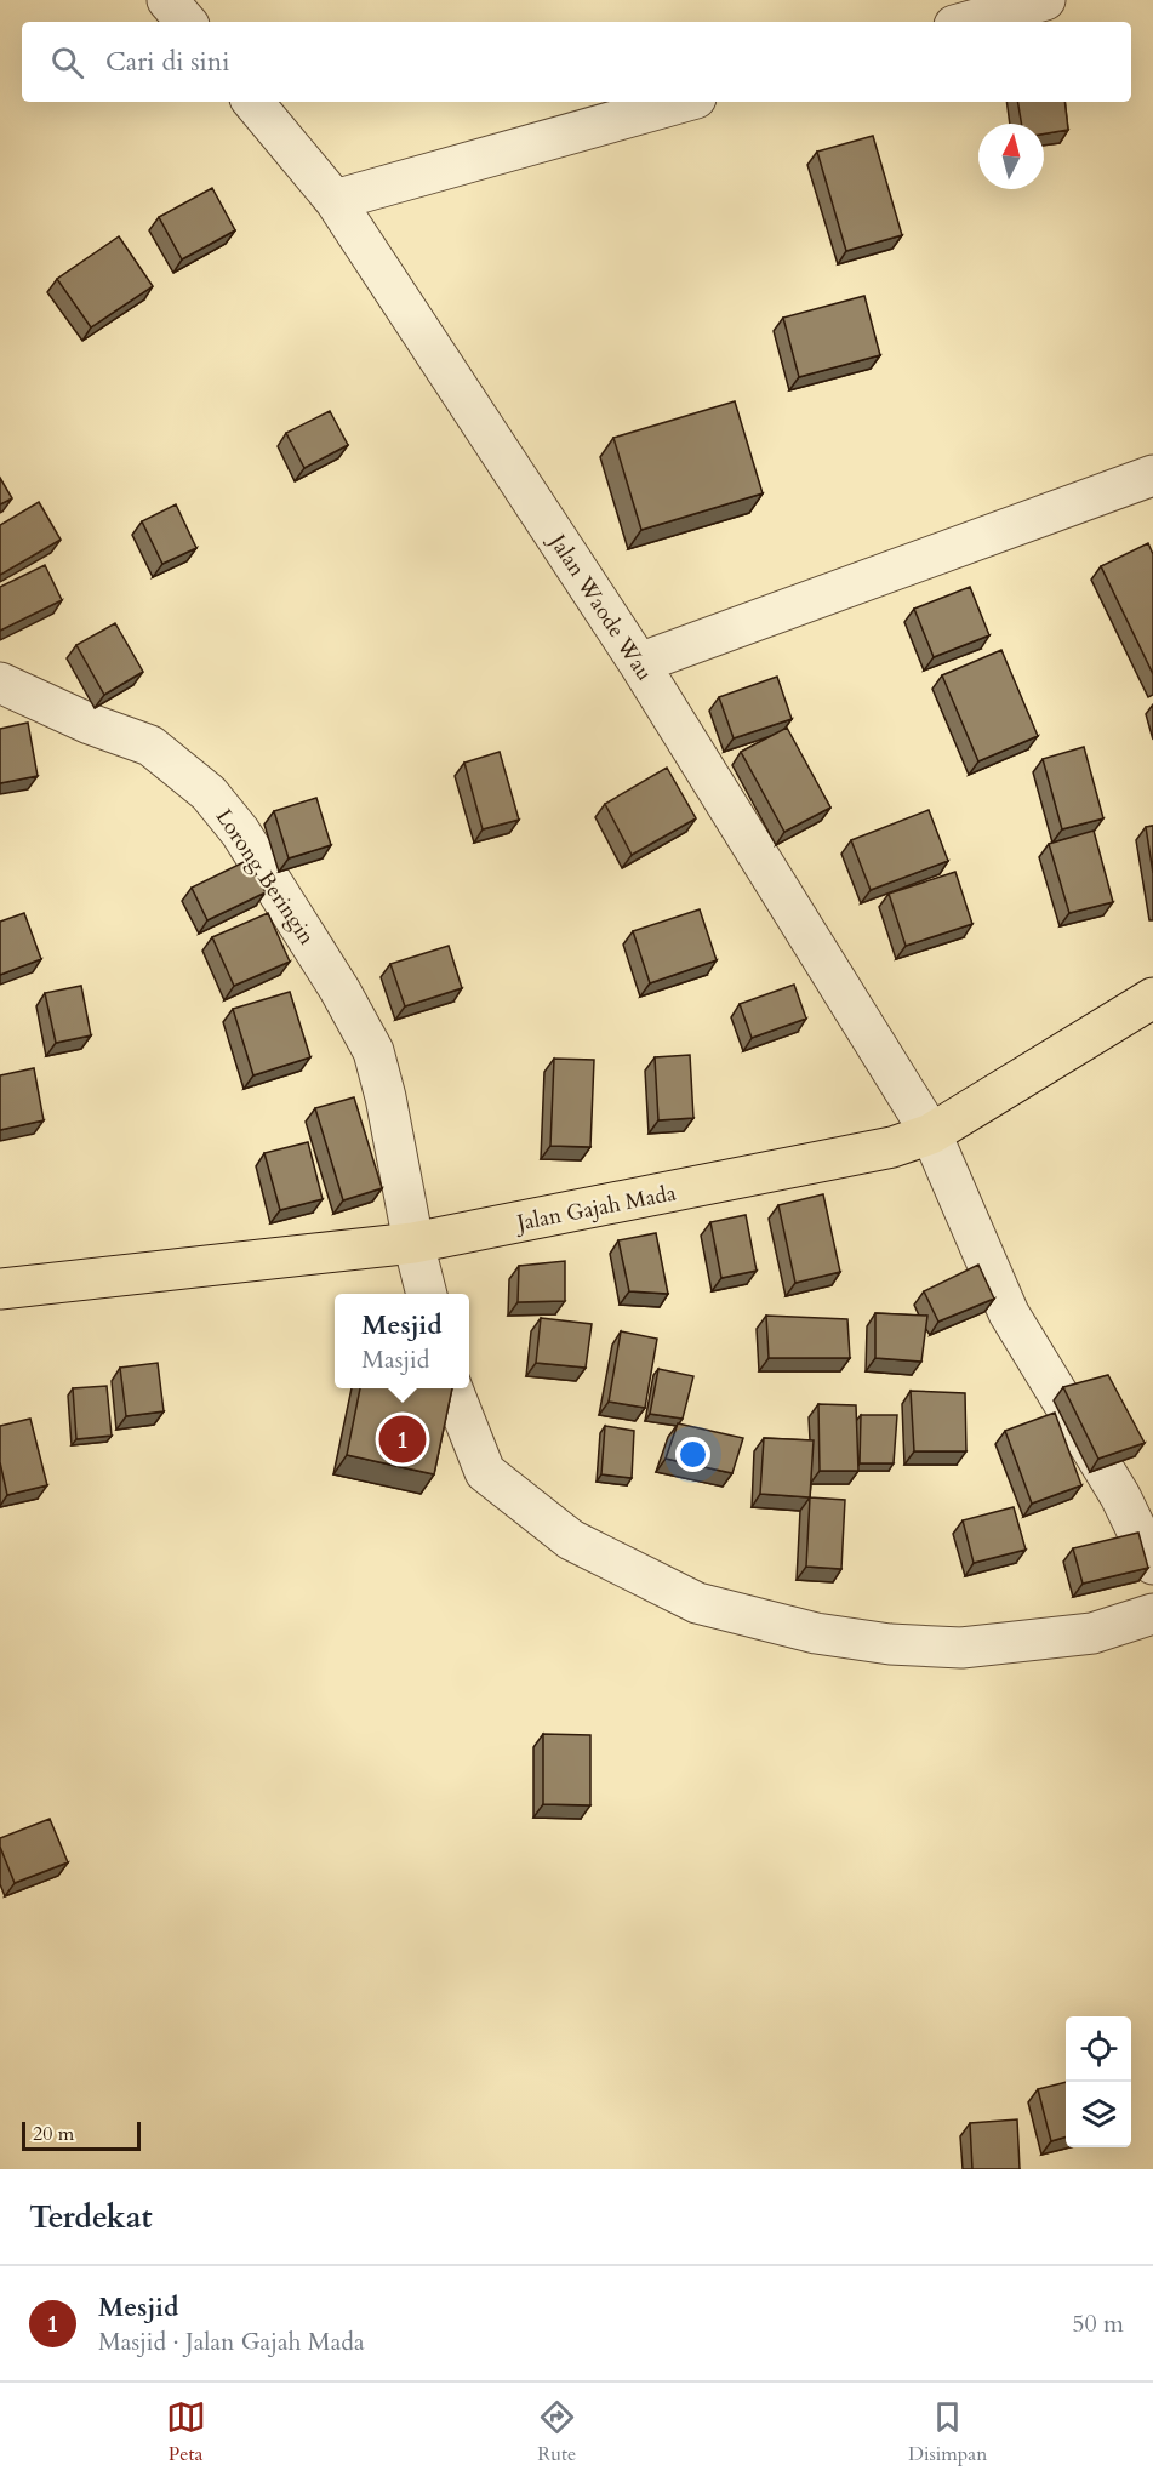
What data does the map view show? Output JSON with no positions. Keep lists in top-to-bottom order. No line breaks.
{"streets":{"highway":["Jalan Gajah Mada"],"street":["Jalan Waode Wau","Lorong Beringin"]},"crossings":[["Jalan Waode Wau","Jalan Gajah Mada"],["Lorong Beringin","Jalan Gajah Mada"]],"scale_bar":"20 m","north":"top","page":{"search":"Cari di sini","popup":["Mesjid","Masjid"],"pins":"1","scale":"20 m","heading":"Terdekat","list":[{"mark":"1","name":"Mesjid","note":"Masjid · Jalan Gajah Mada","value":"50 m"}],"nav":["Peta","Rute","Disimpan"]}}
